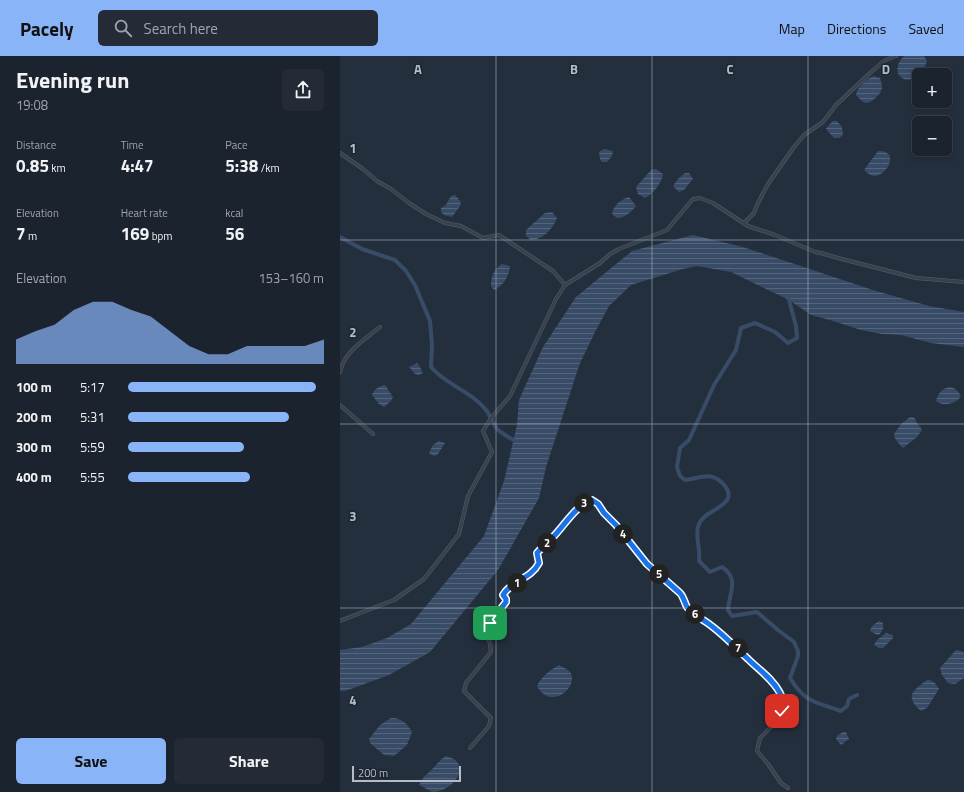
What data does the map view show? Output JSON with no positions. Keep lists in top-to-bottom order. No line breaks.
{"scale_bar":"200 m","page":{"header":"Pacely","search":"Search here","nav":["Map","Directions","Saved"],"heading":["Evening run","19:08"],"map_buttons":["+","−"],"stats":[["Distance","0.85 km"],["Time","4:47"],["Pace","5:38 /km"],["Elevation","7 m"],["Heart rate","169 bpm"],["kcal","56"]],"chart":["Elevation","153–160 m"],"list":[{"name":"100 m","note":"5:17"},{"name":"200 m","note":"5:31"},{"name":"300 m","note":"5:59"},{"name":"400 m","note":"5:55"}],"pins":["3","4","2","5","1","6","7"],"buttons":["Save","Share"],"scale":"200 m"},"grid":{"columns":["A","B","C","D"],"rows":["1","2","3","4"]}}
